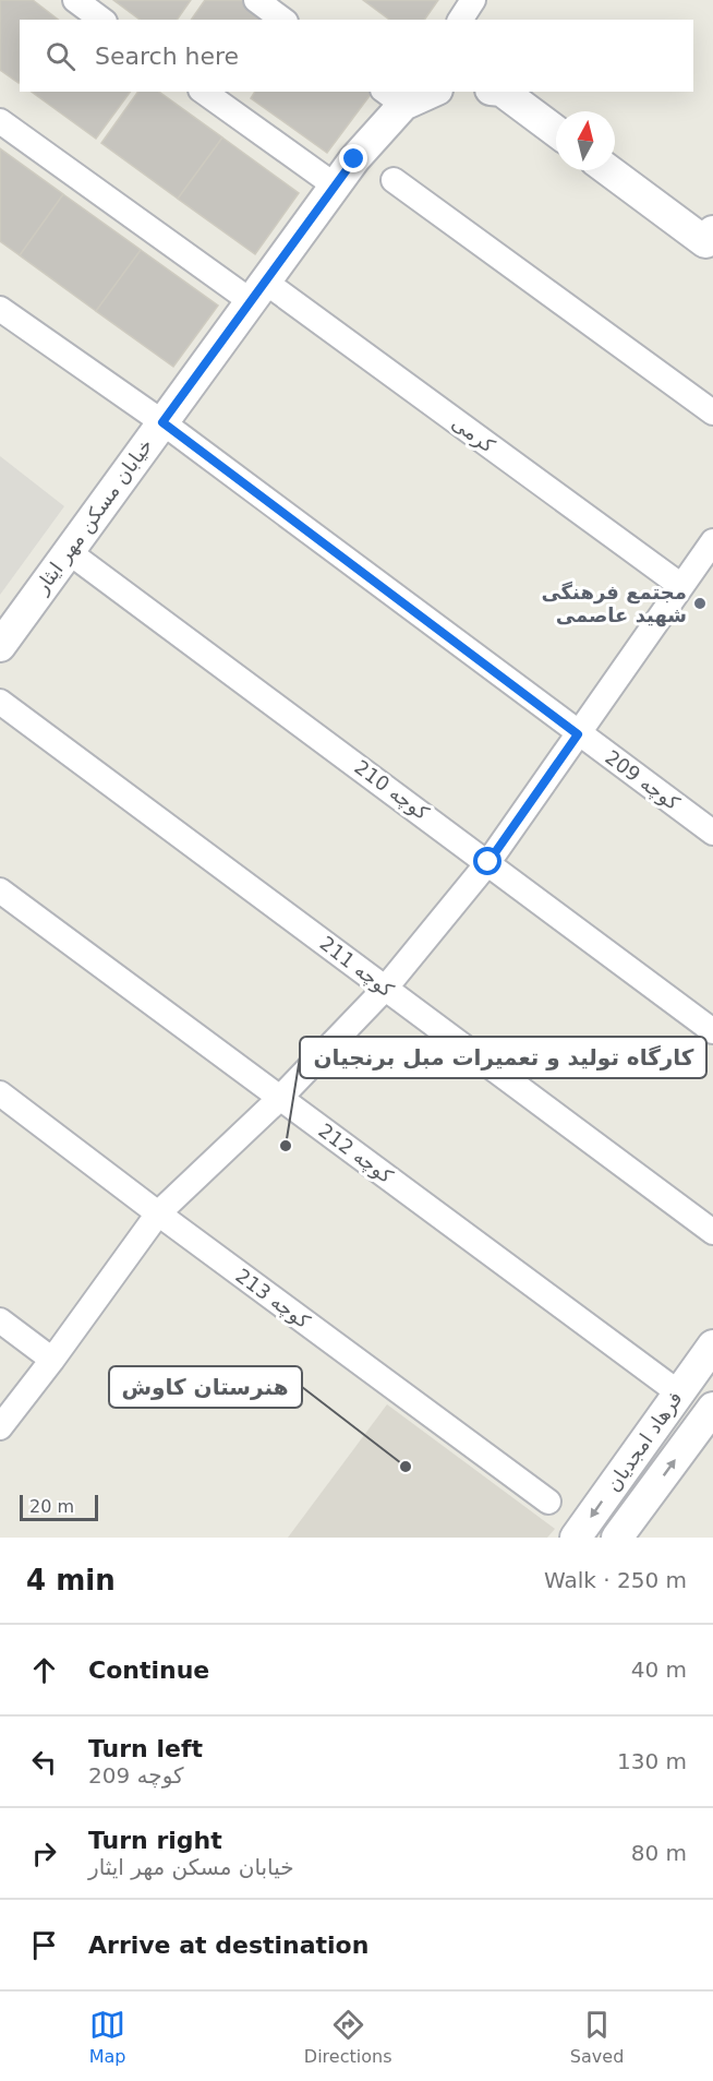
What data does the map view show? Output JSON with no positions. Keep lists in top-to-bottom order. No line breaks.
{"streets":{"street":["کرمی","خیابان مسکن مهر ایثار","کوچه 209","کوچه 210","کوچه 211","کوچه 212","کوچه 213","فرهاد امجدیان"]},"crossings":[["کرمی","خیابان مسکن مهر ایثار"],["خیابان مسکن مهر ایثار","کوچه 209"],["خیابان مسکن مهر ایثار","کوچه 210"],["کوچه 212","فرهاد امجدیان"]],"places":["مجتمع فرهنگی شهید عاصمی","کارگاه تولید و تعمیرات مبل برنجیان","هنرستان کاوش"],"scale_bar":"20 m","north":"top","page":{"search":"Search here","scale":"20 m","heading":["4 min","Walk · 250 m"],"list":[["Continue","40 m"],["Turn left","کوچه 209","130 m"],["Turn right","خیابان مسکن مهر ایثار","80 m"],"Arrive at destination"],"nav":["Map","Directions","Saved"]}}
